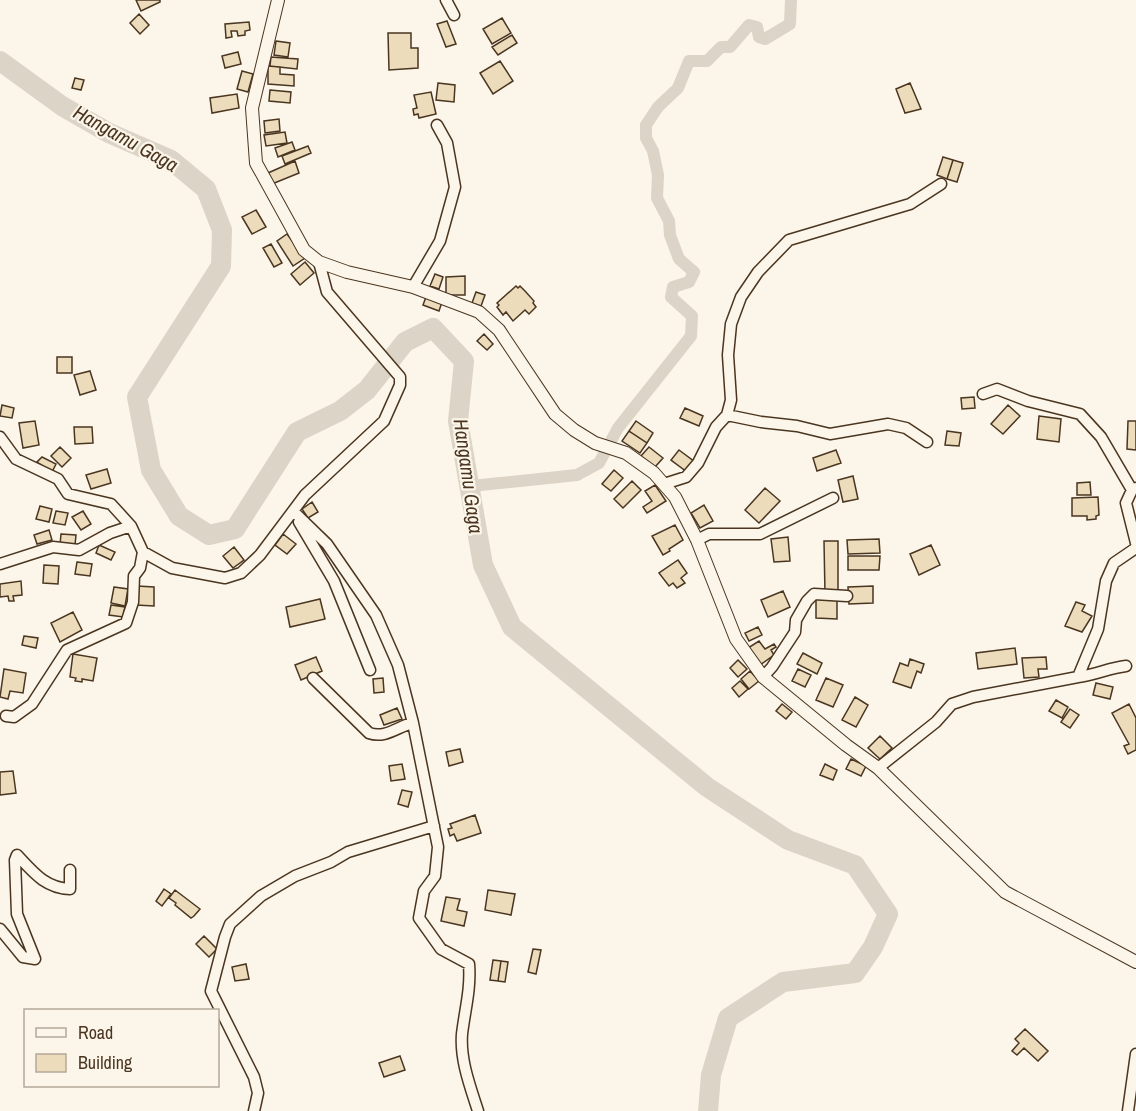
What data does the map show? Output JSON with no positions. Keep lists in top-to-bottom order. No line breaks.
{"water":["Hangamu Gaga"],"legend":["Road","Building"]}
